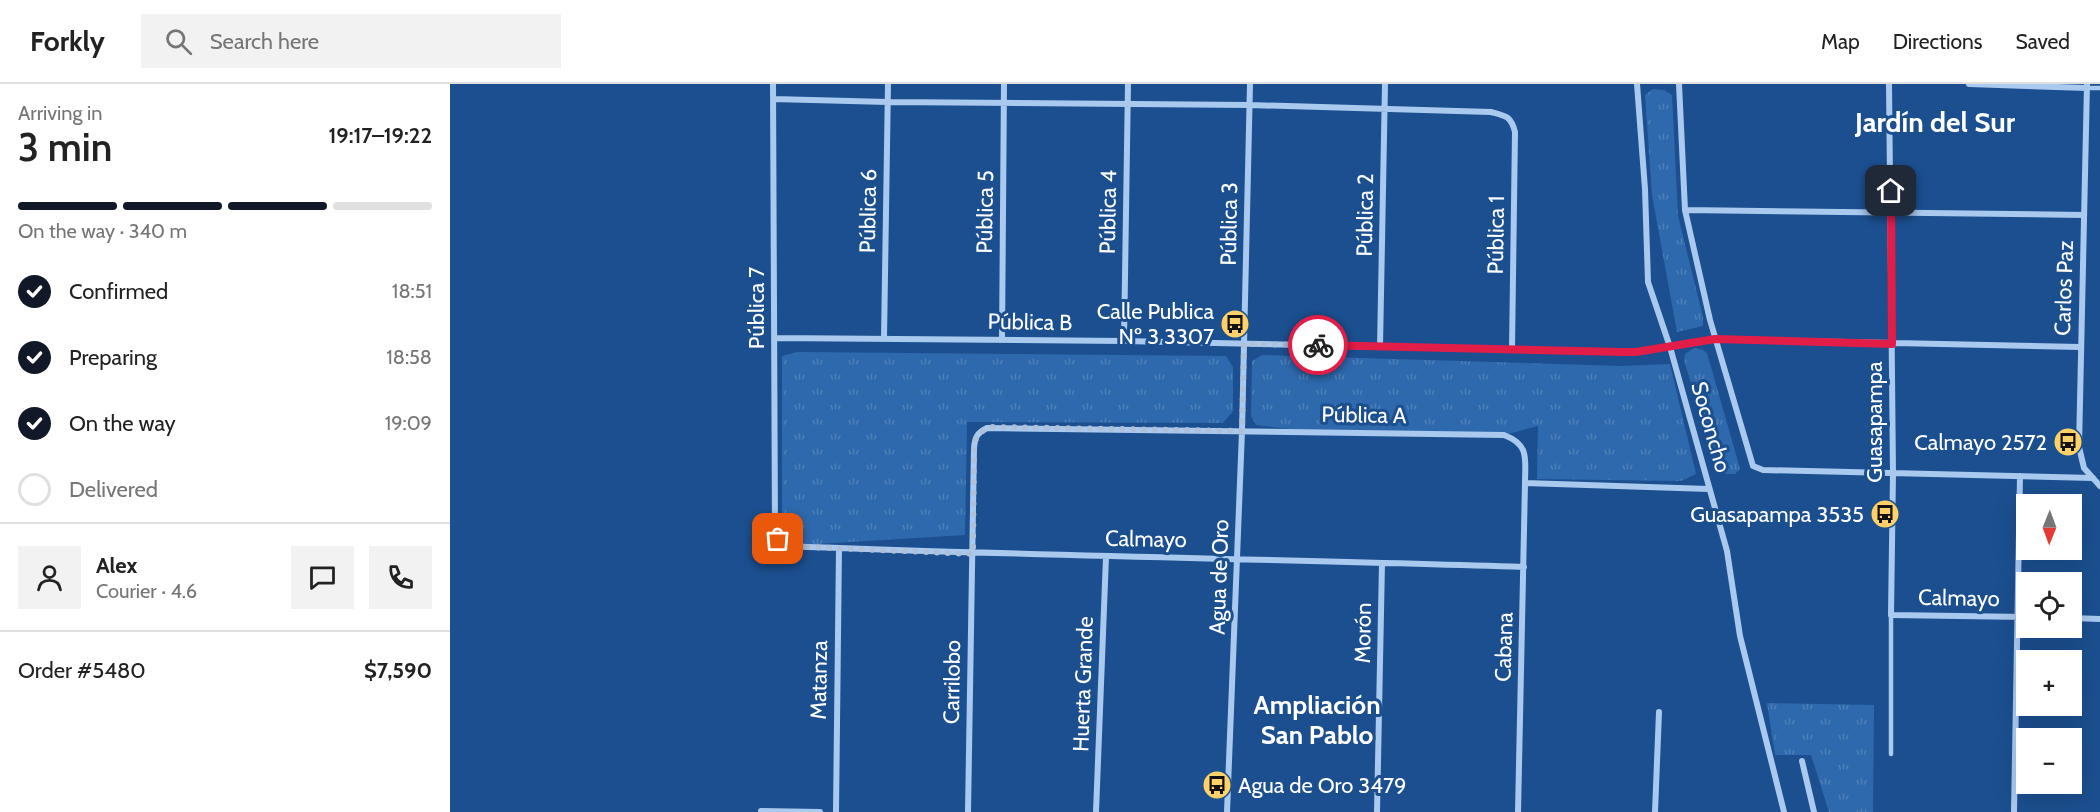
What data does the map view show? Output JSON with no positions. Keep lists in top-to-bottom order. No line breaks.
{"streets":{"street":["Pública 6","Pública 5","Pública 4","Pública 2","Pública 3","Pública 1","Carlos Paz","Pública 7","Pública B","Pública A","Guasapampa","Soconcho","Calmayo","Agua de Oro","Morón","Cabana","Matanza","Carrilobo","Huerta Grande"]},"crossings":[["Pública 6","Pública B"],["Pública 5","Pública B"],["Pública 4","Pública B"],["Pública 2","Pública 1"],["Pública 2","Pública B"],["Pública 3","Pública B"],["Pública 3","Agua de Oro"],["Pública 1","Pública B"],["Carlos Paz","Pública B"],["Pública 7","Pública B"],["Pública 7","Calmayo"],["Pública B","Guasapampa"],["Pública B","Soconcho"],["Pública B","Agua de Oro"],["Pública A","Calmayo"],["Pública A","Agua de Oro"],["Pública A","Cabana"],["Pública A","Carrilobo"],["Guasapampa","Soconcho"],["Guasapampa","Calmayo"],["Calmayo","Agua de Oro"],["Calmayo","Morón"],["Calmayo","Cabana"],["Calmayo","Matanza"],["Calmayo","Carrilobo"],["Calmayo","Huerta Grande"]],"districts":["Jardín del Sur","Ampliación San Pablo"],"places":{"bus stop":["Calle Publica Nº 3 3307","Calmayo 2572","Guasapampa 3535","Agua de Oro 3479"]},"north":"bottom","page":{"header":"Forkly","search":"Search here","nav":["Map","Directions","Saved"],"heading":["3 min","Arriving in","19:17–19:22"],"panel":["Alex","Courier · 4.6","Order #5480","$7,590"],"bar":"On the way · 340 m","list":[["Confirmed","18:51"],["Preparing","18:58"],["On the way","19:09"],"Delivered"],"map_buttons":["+","−"]}}
